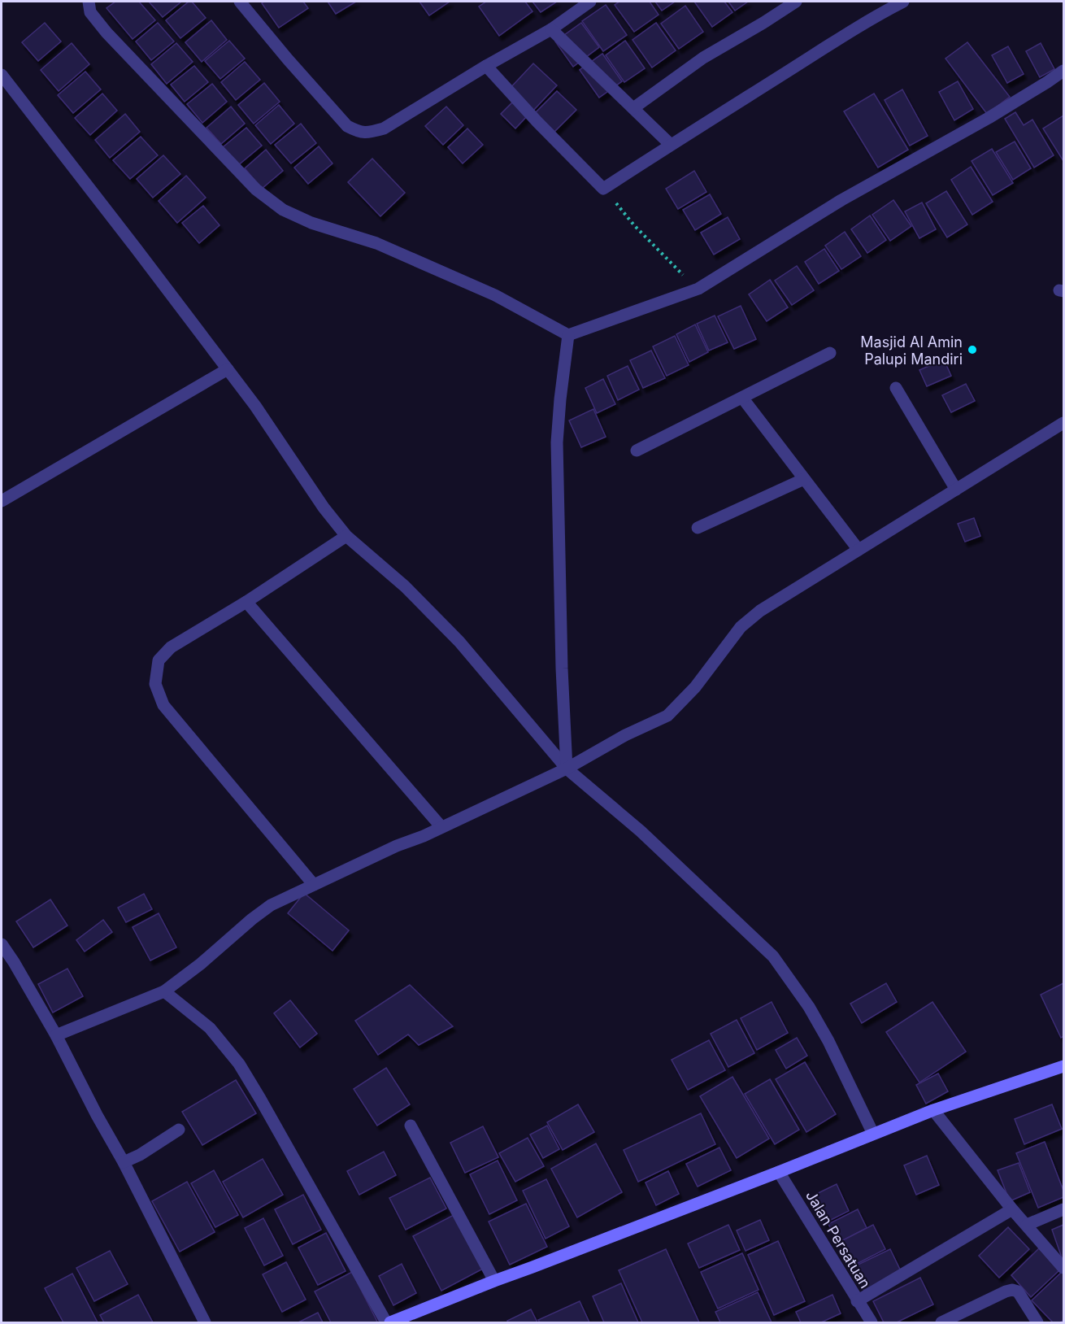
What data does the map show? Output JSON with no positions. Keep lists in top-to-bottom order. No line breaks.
{"streets":{"street":["Jalan Persatuan"]},"places":["Masjid Al Amin Palupi Mandiri"]}
